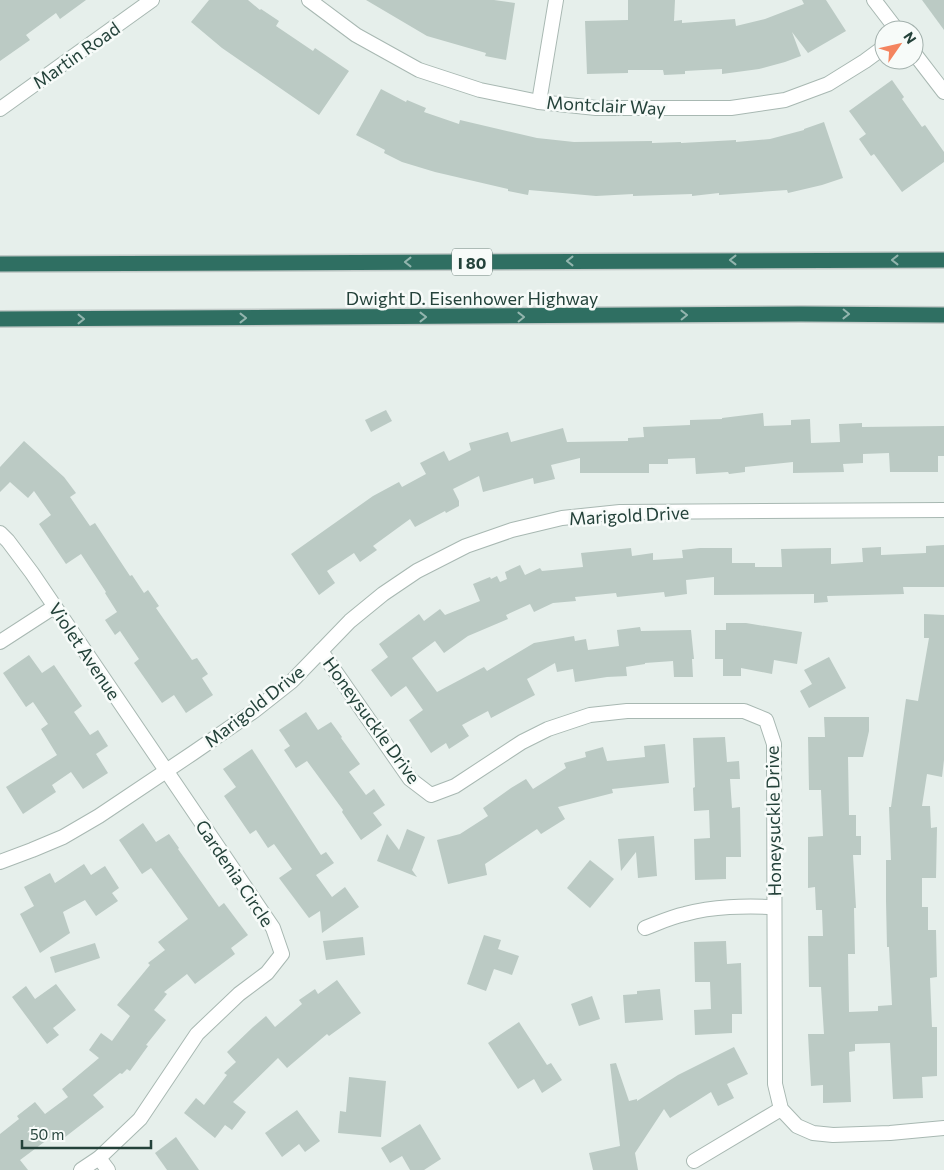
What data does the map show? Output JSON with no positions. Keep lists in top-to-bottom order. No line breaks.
{"streets":{"highway":["I 80","Dwight D. Eisenhower Highway"],"street":["Martin Road","Montclair Way","Marigold Drive","Violet Avenue","Honeysuckle Drive","Gardenia Circle"]},"crossings":[["Marigold Drive","Violet Avenue"],["Marigold Drive","Honeysuckle Drive"],["Marigold Drive","Gardenia Circle"],["Violet Avenue","Gardenia Circle"]],"scale_bar":"50 m","north":"top right"}
